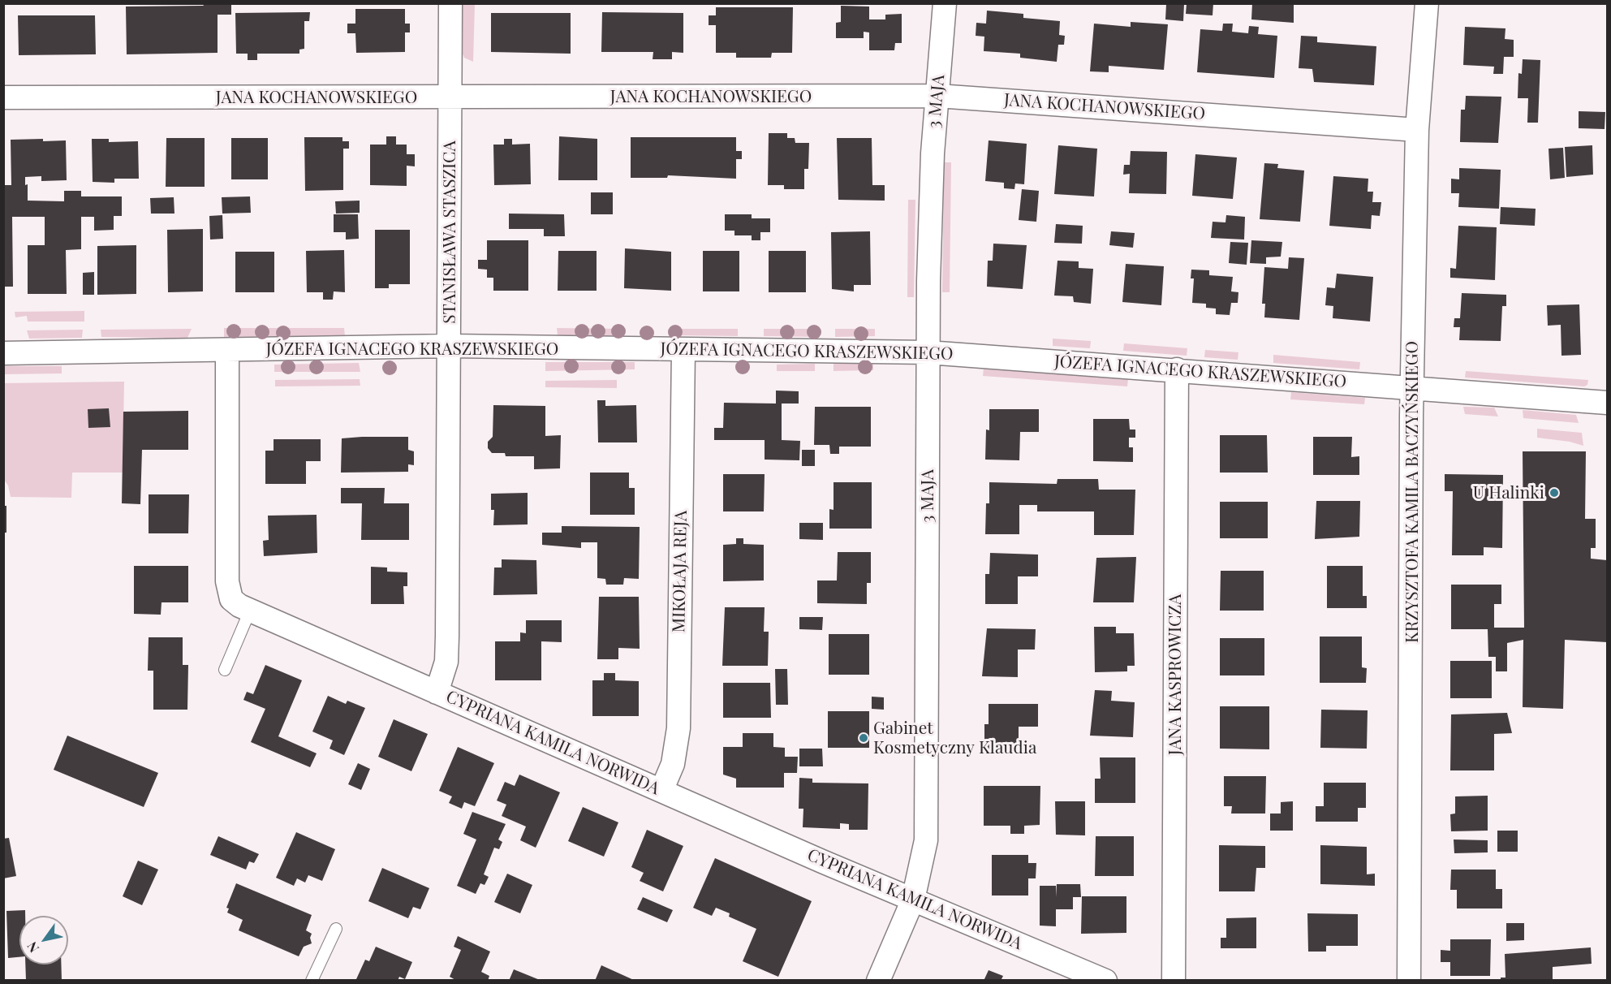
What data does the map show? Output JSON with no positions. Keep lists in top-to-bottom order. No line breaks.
{"streets":{"street":["JANA KOCHANOWSKIEGO","3 MAJA","STANISŁAWA STASZICA","JÓZEFA IGNACEGO KRASZEWSKIEGO","KRZYSZTOFA KAMILA BACZYŃSKIEGO","MIKOŁAJA REJA","JANA KASPROWICZA","CYPRIANA KAMILA NORWIDA"]},"crossings":[["JANA KOCHANOWSKIEGO","3 MAJA"],["JANA KOCHANOWSKIEGO","STANISŁAWA STASZICA"],["JANA KOCHANOWSKIEGO","KRZYSZTOFA KAMILA BACZYŃSKIEGO"],["3 MAJA","JÓZEFA IGNACEGO KRASZEWSKIEGO"],["3 MAJA","CYPRIANA KAMILA NORWIDA"],["STANISŁAWA STASZICA","JÓZEFA IGNACEGO KRASZEWSKIEGO"],["STANISŁAWA STASZICA","CYPRIANA KAMILA NORWIDA"],["JÓZEFA IGNACEGO KRASZEWSKIEGO","KRZYSZTOFA KAMILA BACZYŃSKIEGO"],["JÓZEFA IGNACEGO KRASZEWSKIEGO","MIKOŁAJA REJA"],["JÓZEFA IGNACEGO KRASZEWSKIEGO","JANA KASPROWICZA"],["JÓZEFA IGNACEGO KRASZEWSKIEGO","CYPRIANA KAMILA NORWIDA"],["MIKOŁAJA REJA","CYPRIANA KAMILA NORWIDA"]],"places":["U Halinki","Gabinet Kosmetyczny Klaudia"],"north":"bottom left"}
